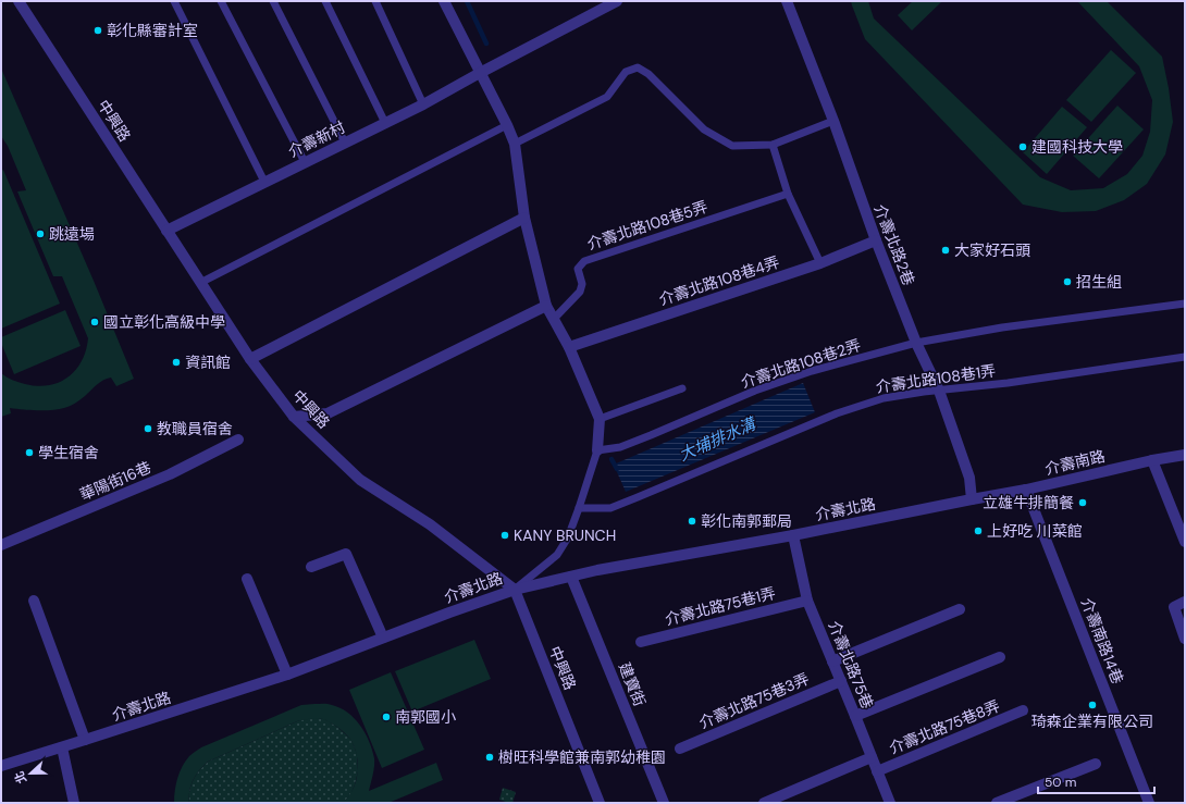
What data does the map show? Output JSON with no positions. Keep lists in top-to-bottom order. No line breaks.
{"streets":{"street":["中興路","介壽新村","介壽北路2巷","介壽北路108巷4弄","介壽南路","華陽街16巷","介壽北路","介壽北路75巷1弄","介壽南路14巷","介壽北路75巷","建寶街","介壽北路75巷3弄","介壽北路75巷8弄"],"lane":["介壽北路108巷5弄","介壽北路108巷2弄","介壽北路108巷1弄"]},"crossings":[["中興路","介壽新村"],["中興路","介壽北路"],["介壽北路2巷","介壽北路108巷4弄"],["介壽北路2巷","介壽北路108巷2弄"],["介壽北路2巷","介壽北路108巷1弄"],["介壽北路2巷","介壽南路"],["介壽北路2巷","介壽北路"],["介壽南路","介壽北路"],["介壽南路","介壽南路14巷"],["介壽北路","介壽北路75巷"],["介壽北路","建寶街"],["介壽北路75巷1弄","介壽北路75巷"],["介壽北路75巷","介壽北路75巷3弄"],["介壽北路75巷","介壽北路75巷8弄"]],"water":["大埔排水溝"],"places":["彰化縣審計室","建國科技大學","跳遠場","大家好石頭","招生組","國立彰化高級中學","資訊館","教職員宿舍","學生宿舍","立雄牛排簡餐","彰化南郭郵局","上好吃 川菜館","KANY BRUNCH","琦森企業有限公司","南郭國小","樹旺科學館兼南郭幼稚園"],"scale_bar":"50 m","north":"left"}
